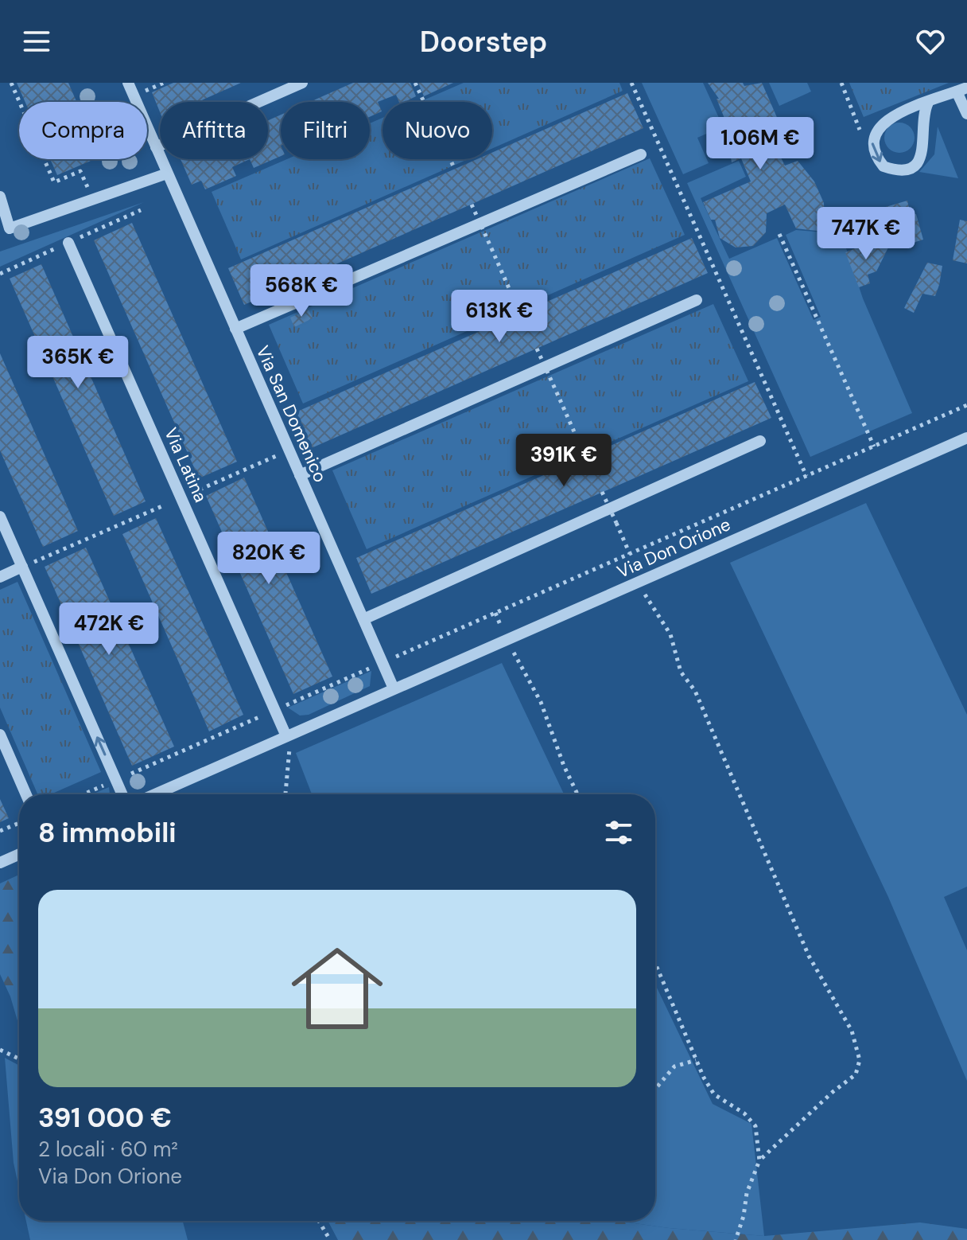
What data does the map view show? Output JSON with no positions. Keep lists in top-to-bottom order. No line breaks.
{"streets":{"street":["Via San Domenico","Via Latina","Via Don Orione"]},"crossings":[["Via San Domenico","Via Don Orione"]],"page":{"header":"Doorstep","chip":["Compra","Affitta","Filtri","Nuovo"],"price":["1.06M €","747K €","568K €","613K €","365K €","391K €","820K €","472K €"],"heading":"8 immobili","list":[{"name":"391 000 €","note":"2 locali · 60 m² · Via Don Orione"}]}}
